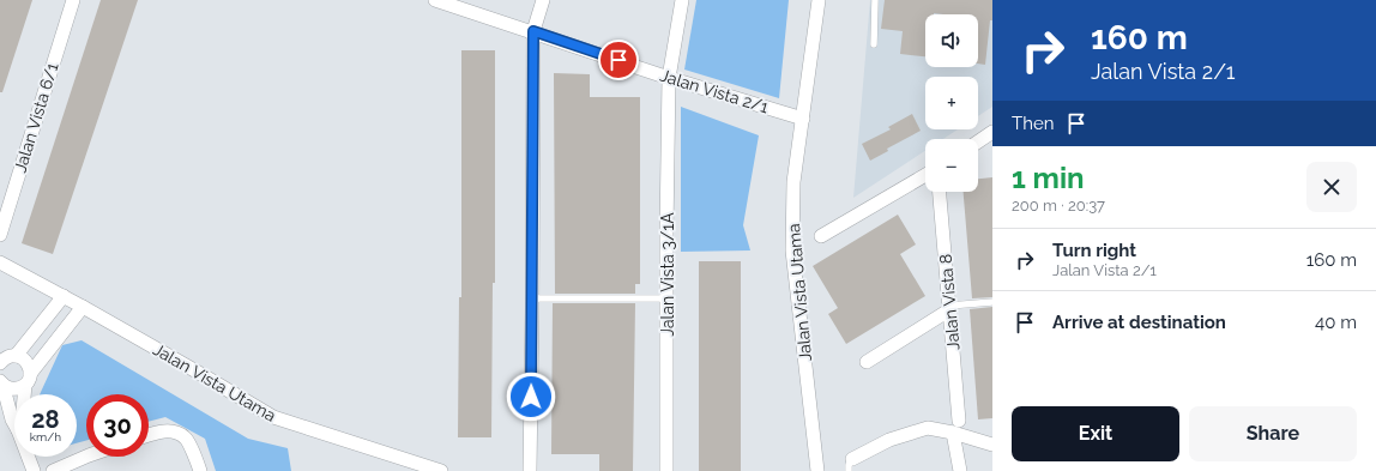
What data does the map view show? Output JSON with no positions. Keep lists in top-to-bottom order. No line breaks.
{"streets":{"street":["Jalan Vista 2/1","Jalan Vista 6/1","Jalan Vista 3/1A","Jalan Vista Utama","Jalan Vista 8"]},"crossings":[["Jalan Vista 2/1","Jalan Vista 3/1A"],["Jalan Vista 2/1","Jalan Vista Utama"]],"page":{"turn":["160 m","Jalan Vista 2/1"],"map_buttons":["+","−"],"then":"Then","heading":["1 min","200 m · 20:37"],"list":[{"name":"Turn right","note":"Jalan Vista 2/1","value":"160 m"},{"name":"Arrive at destination","value":"40 m"}],"speed":"28 km/h","limit":"30","buttons":["Exit","Share"]}}
